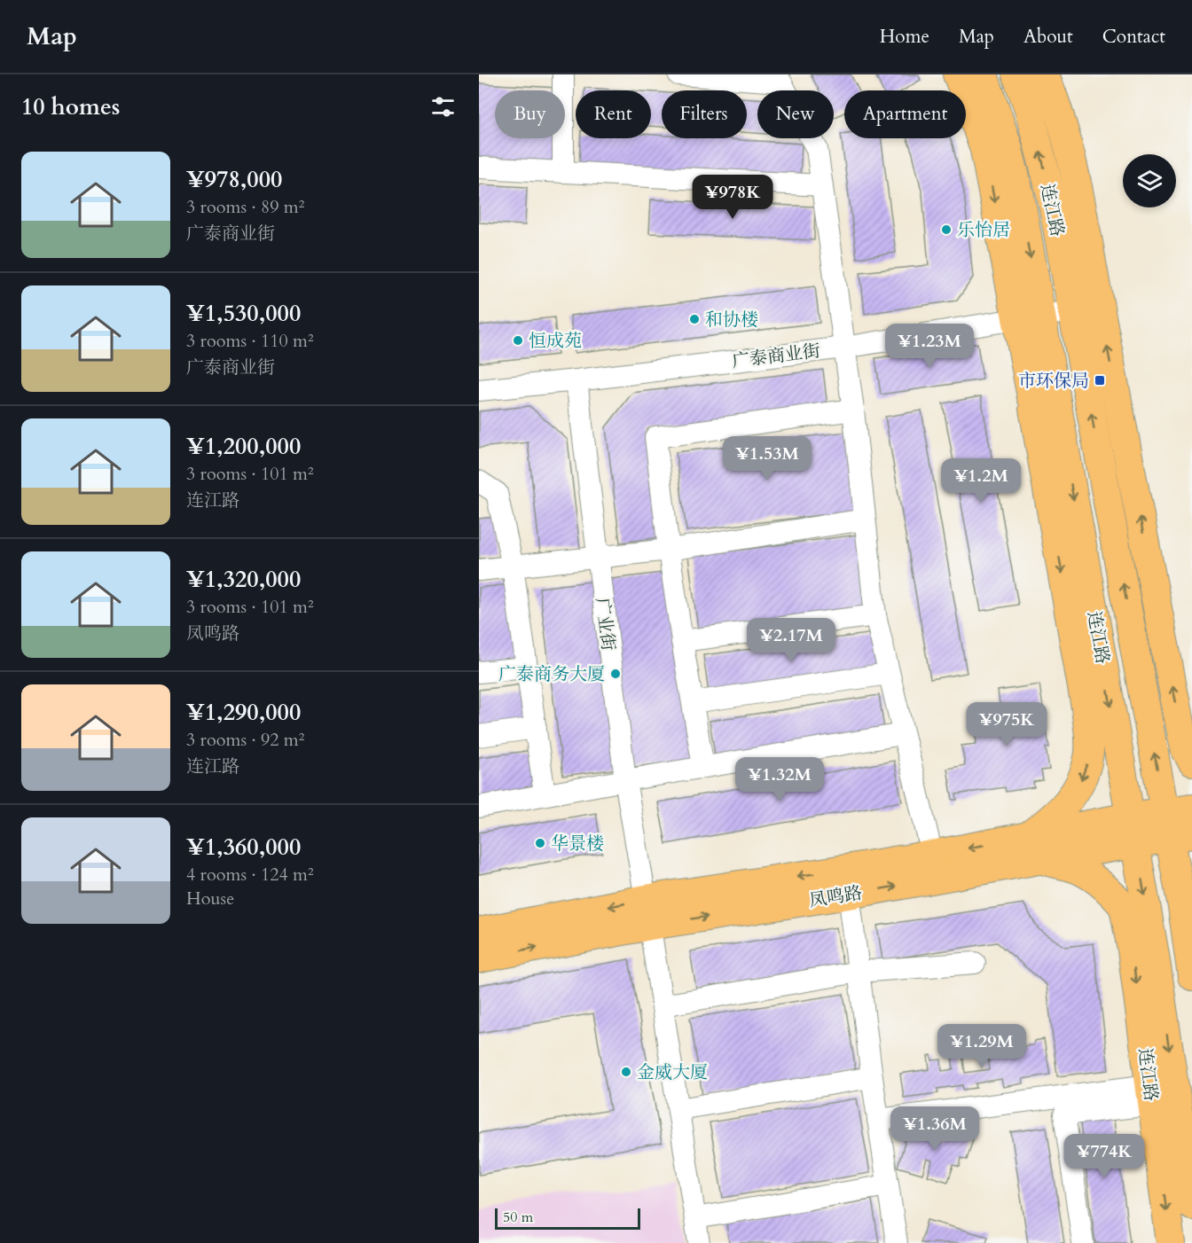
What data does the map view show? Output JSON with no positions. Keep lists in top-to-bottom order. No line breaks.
{"streets":{"main road":["连江路","凤鸣路"],"street":["广泰商业街","广业街"]},"crossings":[["连江路","广泰商业街"],["连江路","凤鸣路"],["广泰商业街","广业街"],["广业街","凤鸣路"]],"places":{"other":["乐怡居","和协楼","恒成苑","广泰商务大厦","华景楼","金威大厦"],"transit":["市环保局"]},"scale_bar":"50 m","page":{"header":"Map","nav":["Home","Map","About","Contact"],"heading":"10 homes","chip":["Buy","Rent","Filters","New","Apartment"],"list":[{"name":"¥978,000","note":"3 rooms · 89 m² · 广泰商业街"},{"name":"¥1,530,000","note":"3 rooms · 110 m² · 广泰商业街"},{"name":"¥1,200,000","note":"3 rooms · 101 m² · 连江路"},{"name":"¥1,320,000","note":"3 rooms · 101 m² · 凤鸣路"},{"name":"¥1,290,000","note":"3 rooms · 92 m² · 连江路"},{"name":"¥1,360,000","note":"4 rooms · 124 m² · House"}],"price":["¥978K","¥1.23M","¥1.53M","¥1.2M","¥2.17M","¥975K","¥1.32M","¥1.29M","¥1.36M","¥774K"],"scale":"50 m"}}
